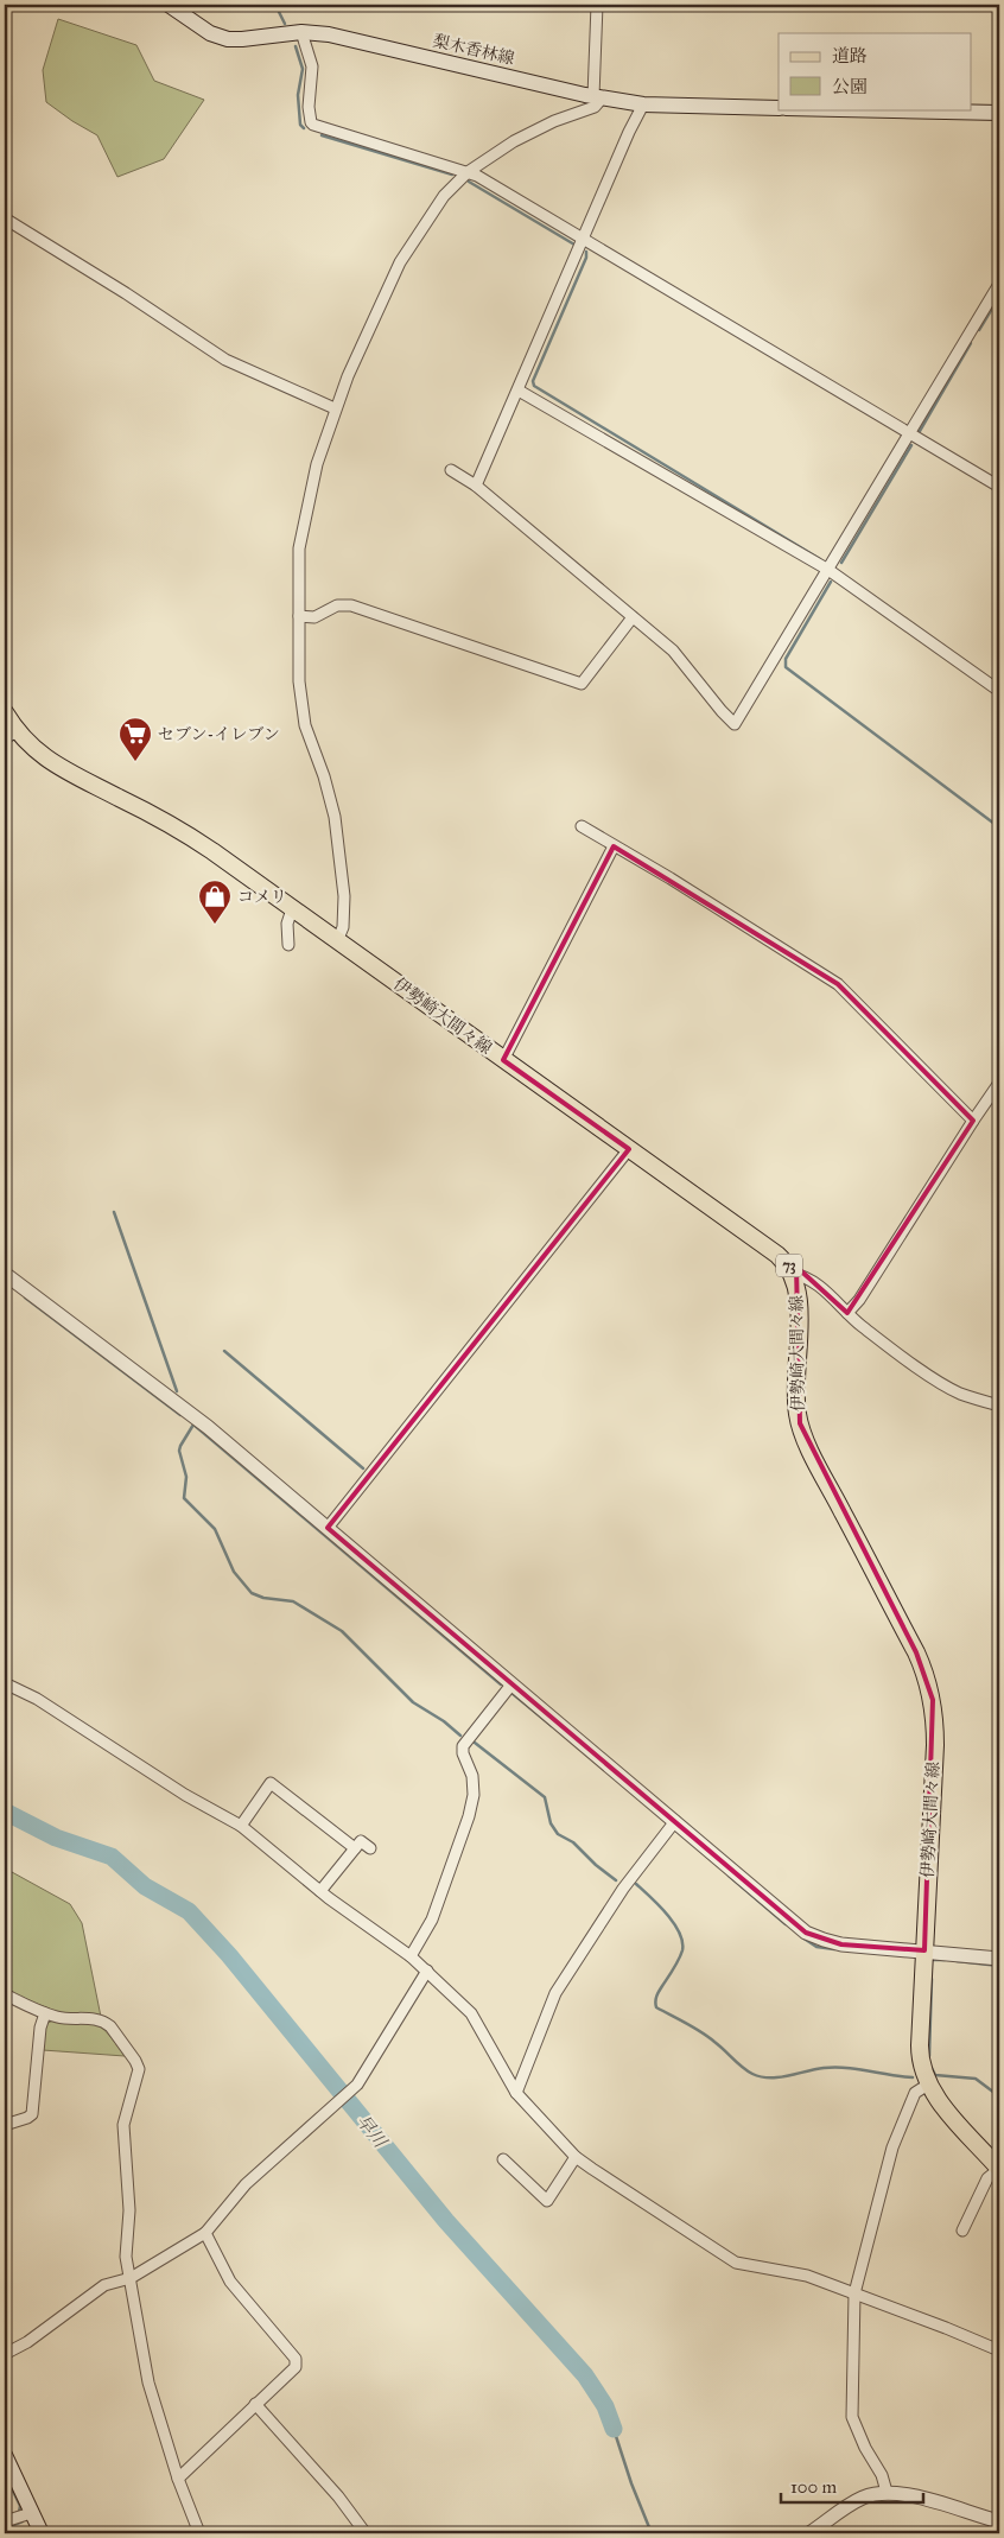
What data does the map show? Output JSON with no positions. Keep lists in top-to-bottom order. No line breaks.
{"streets":{"main road":["梨木香林線","伊勢崎大間々線","73"]},"water":["早川"],"places":{"supermarket":["セブン-イレブン"],"shop":["コメリ"]},"legend":["道路","公園"],"scale_bar":"100 m"}
